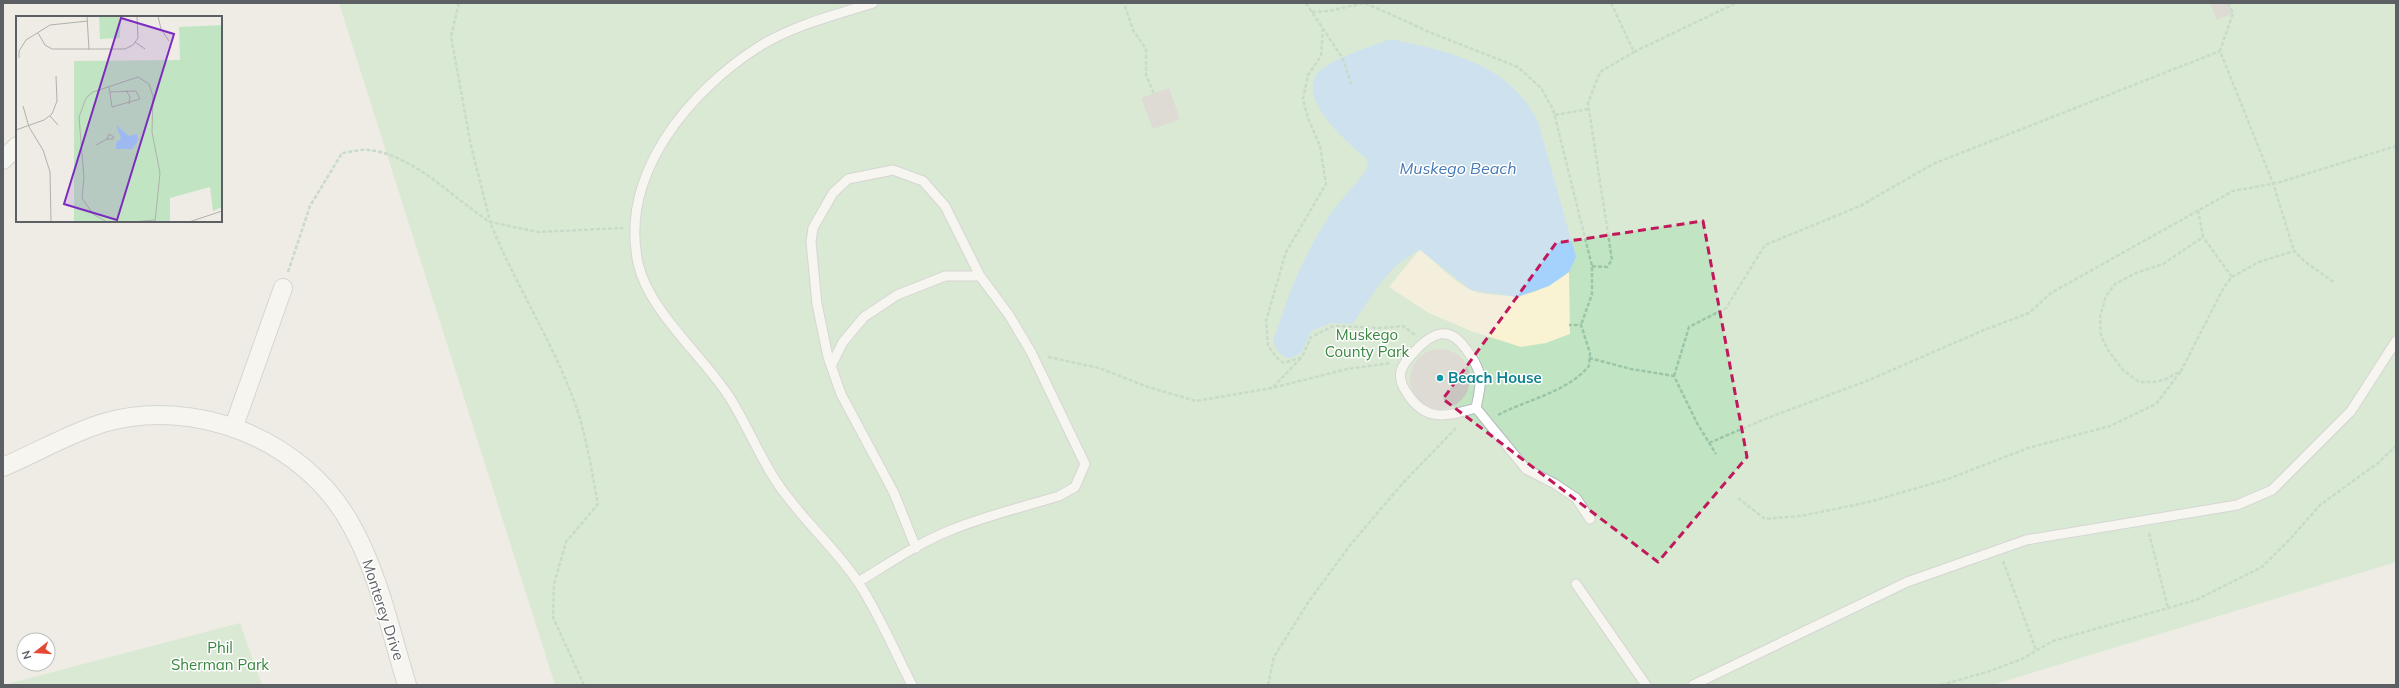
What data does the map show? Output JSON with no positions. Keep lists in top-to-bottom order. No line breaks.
{"streets":{"street":["Monterey Drive"]},"water":["Muskego Beach"],"parks":["Muskego County Park","Phil Sherman Park"],"places":["Beach House"],"north":"left"}
